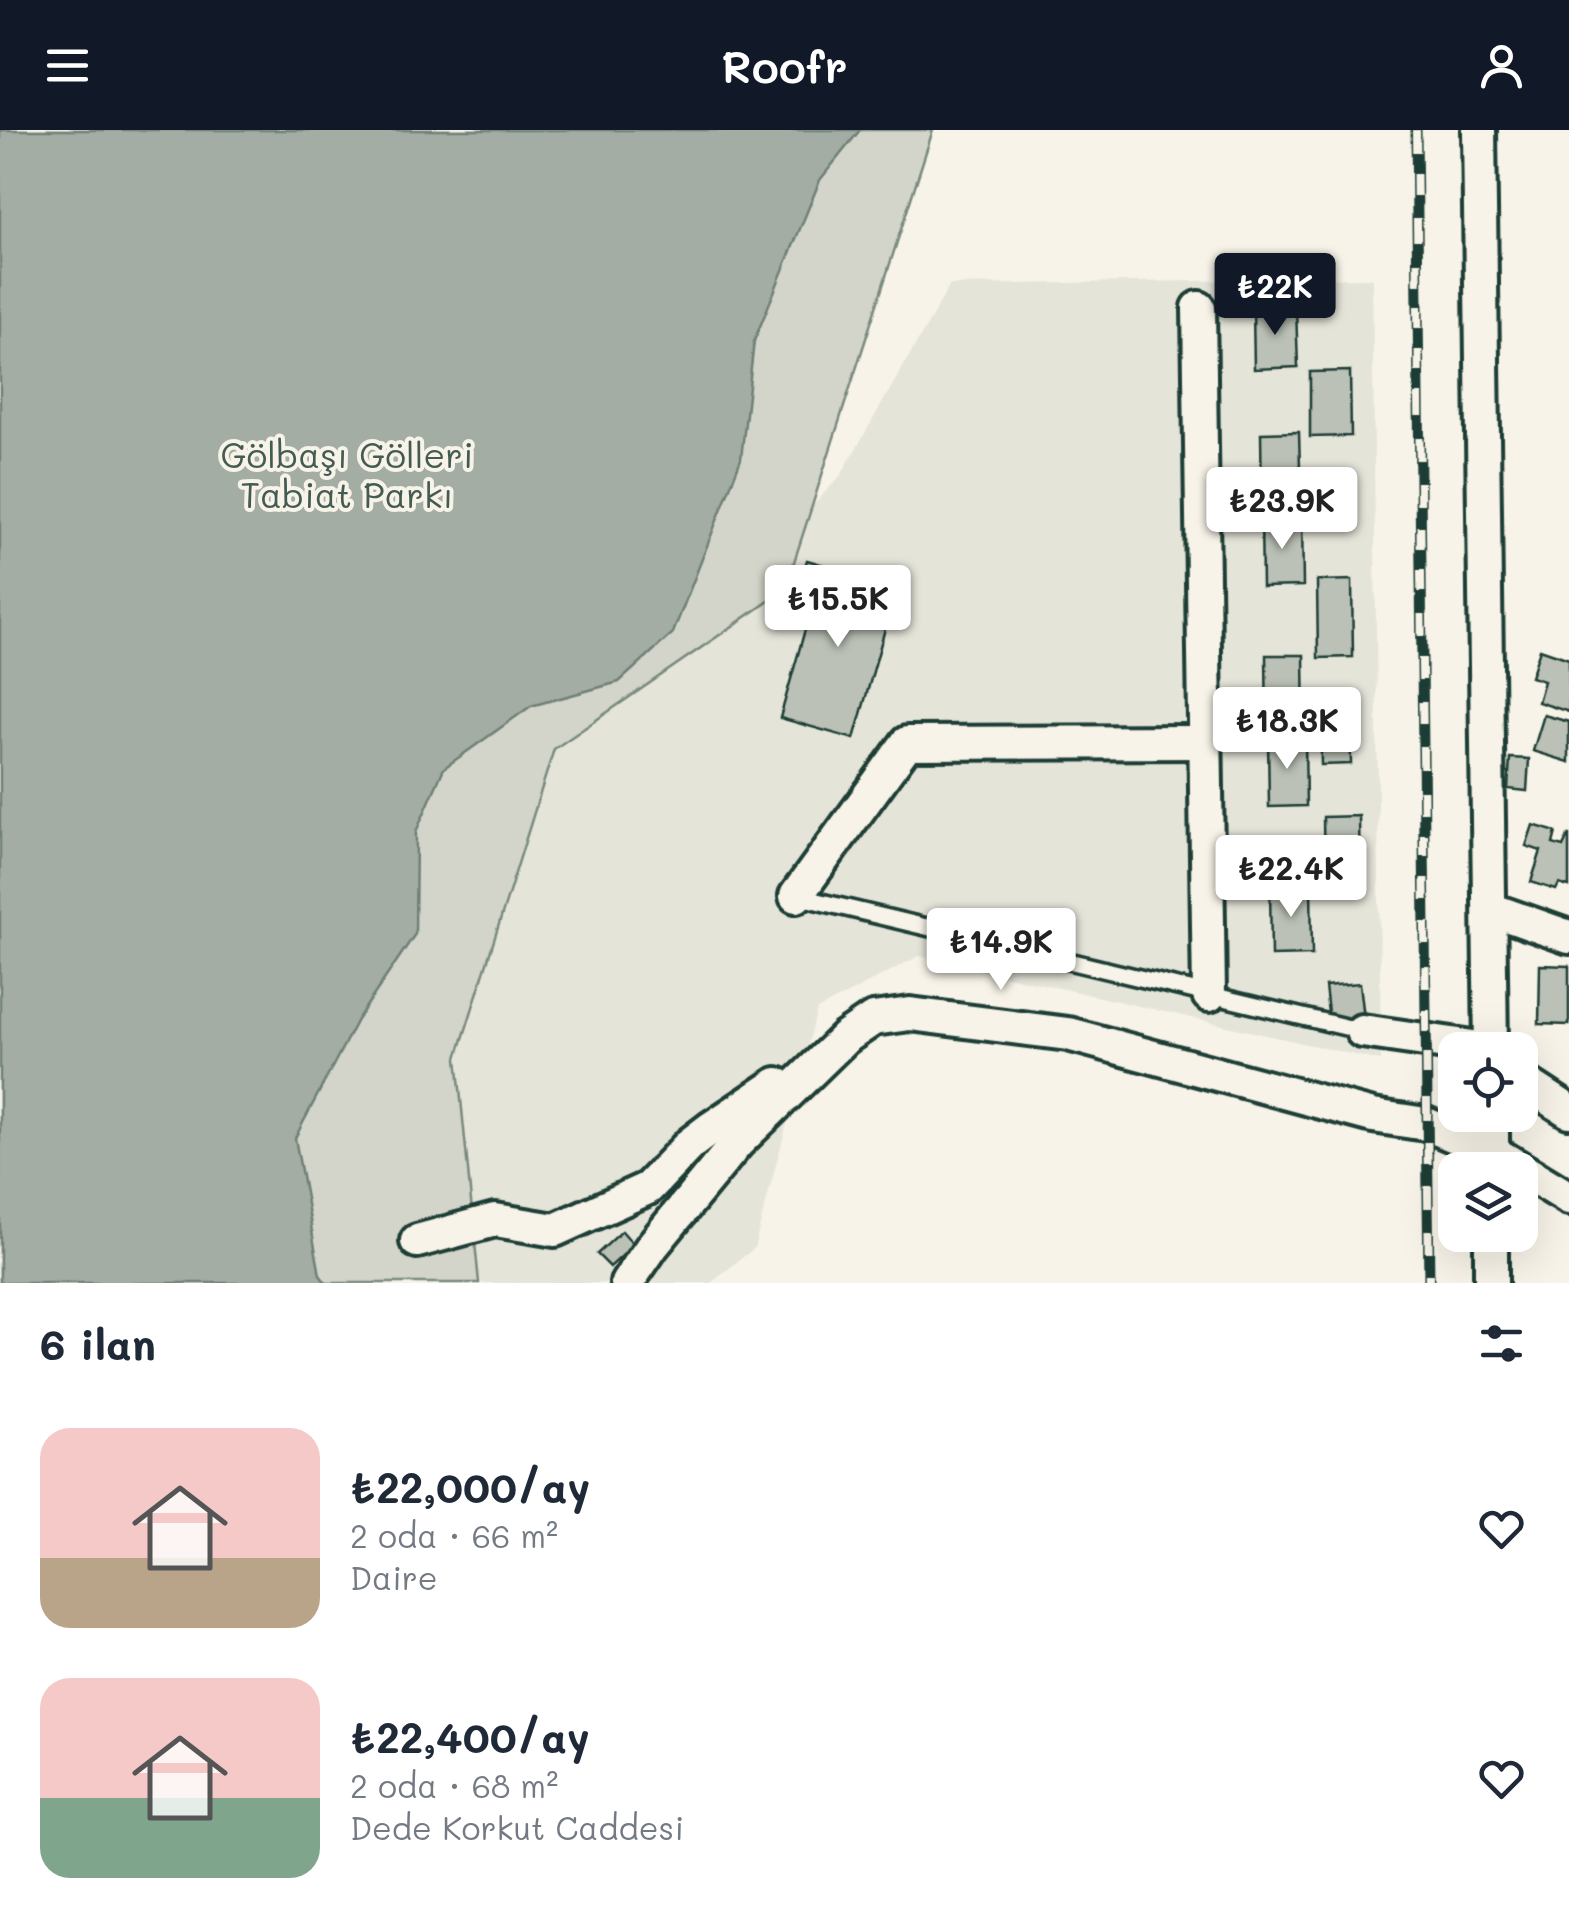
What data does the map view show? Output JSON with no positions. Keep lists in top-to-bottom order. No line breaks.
{"parks":["Gölbaşı Gölleri Tabiat Parkı"],"page":{"header":"Roofr","price":["₺22K","₺23.9K","₺15.5K","₺18.3K","₺22.4K","₺14.9K"],"heading":"6 ilan","list":[{"name":"₺22,000/ay","note":"2 oda · 66 m² · Daire"},{"name":"₺22,400/ay","note":"2 oda · 68 m² · Dede Korkut Caddesi"}]}}
